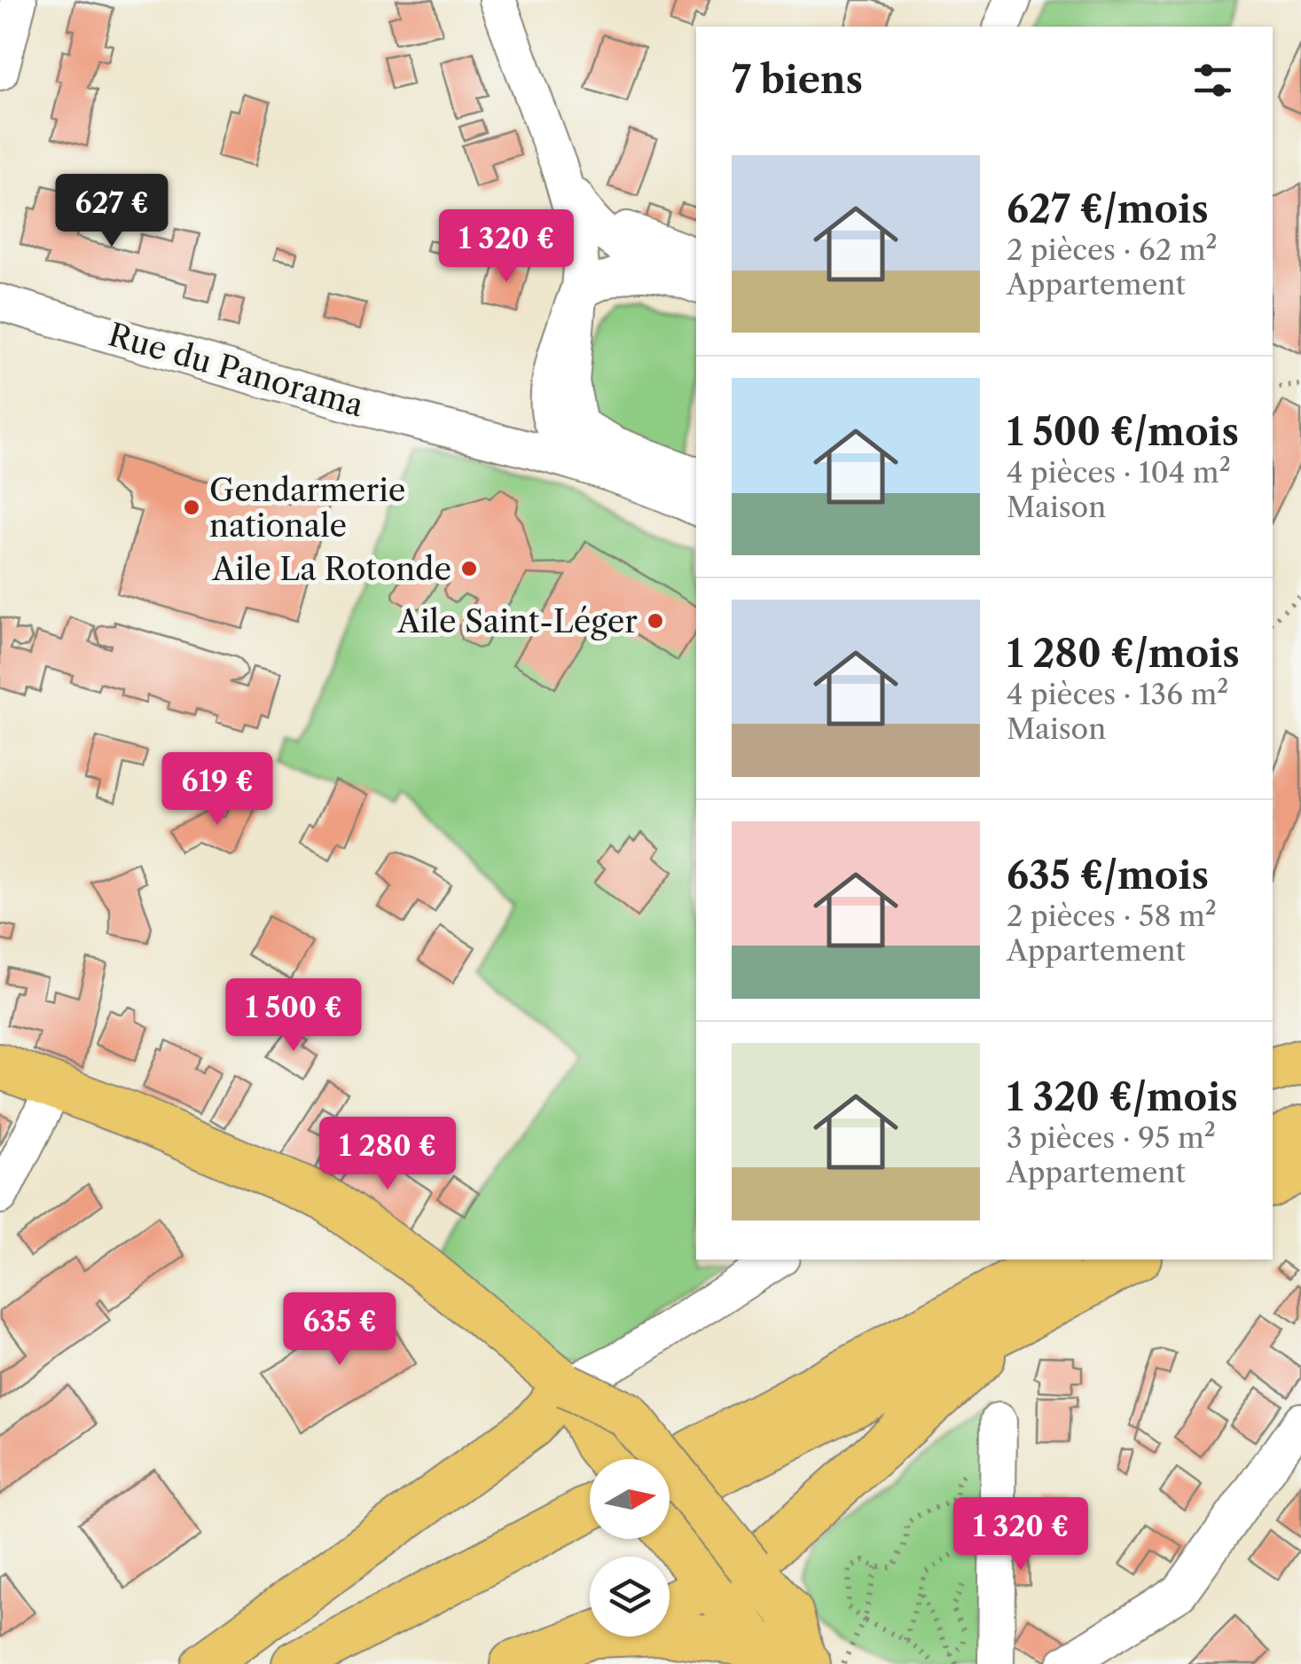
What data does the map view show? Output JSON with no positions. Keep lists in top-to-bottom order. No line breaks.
{"streets":{"street":["Rue du Panorama"]},"places":["Gendarmerie nationale","Aile La Rotonde","Aile Saint-Léger"],"north":"right","page":{"heading":"7 biens","list":[{"name":"627 €/mois","note":"2 pièces · 62 m² · Appartement"},{"name":"1 500 €/mois","note":"4 pièces · 104 m² · Maison"},{"name":"1 280 €/mois","note":"4 pièces · 136 m² · Maison"},{"name":"635 €/mois","note":"2 pièces · 58 m² · Appartement"},{"name":"1 320 €/mois","note":"3 pièces · 95 m² · Appartement"}],"price":["627 €","1 320 €","619 €","1 500 €","1 280 €","635 €","1 320 €"]}}
